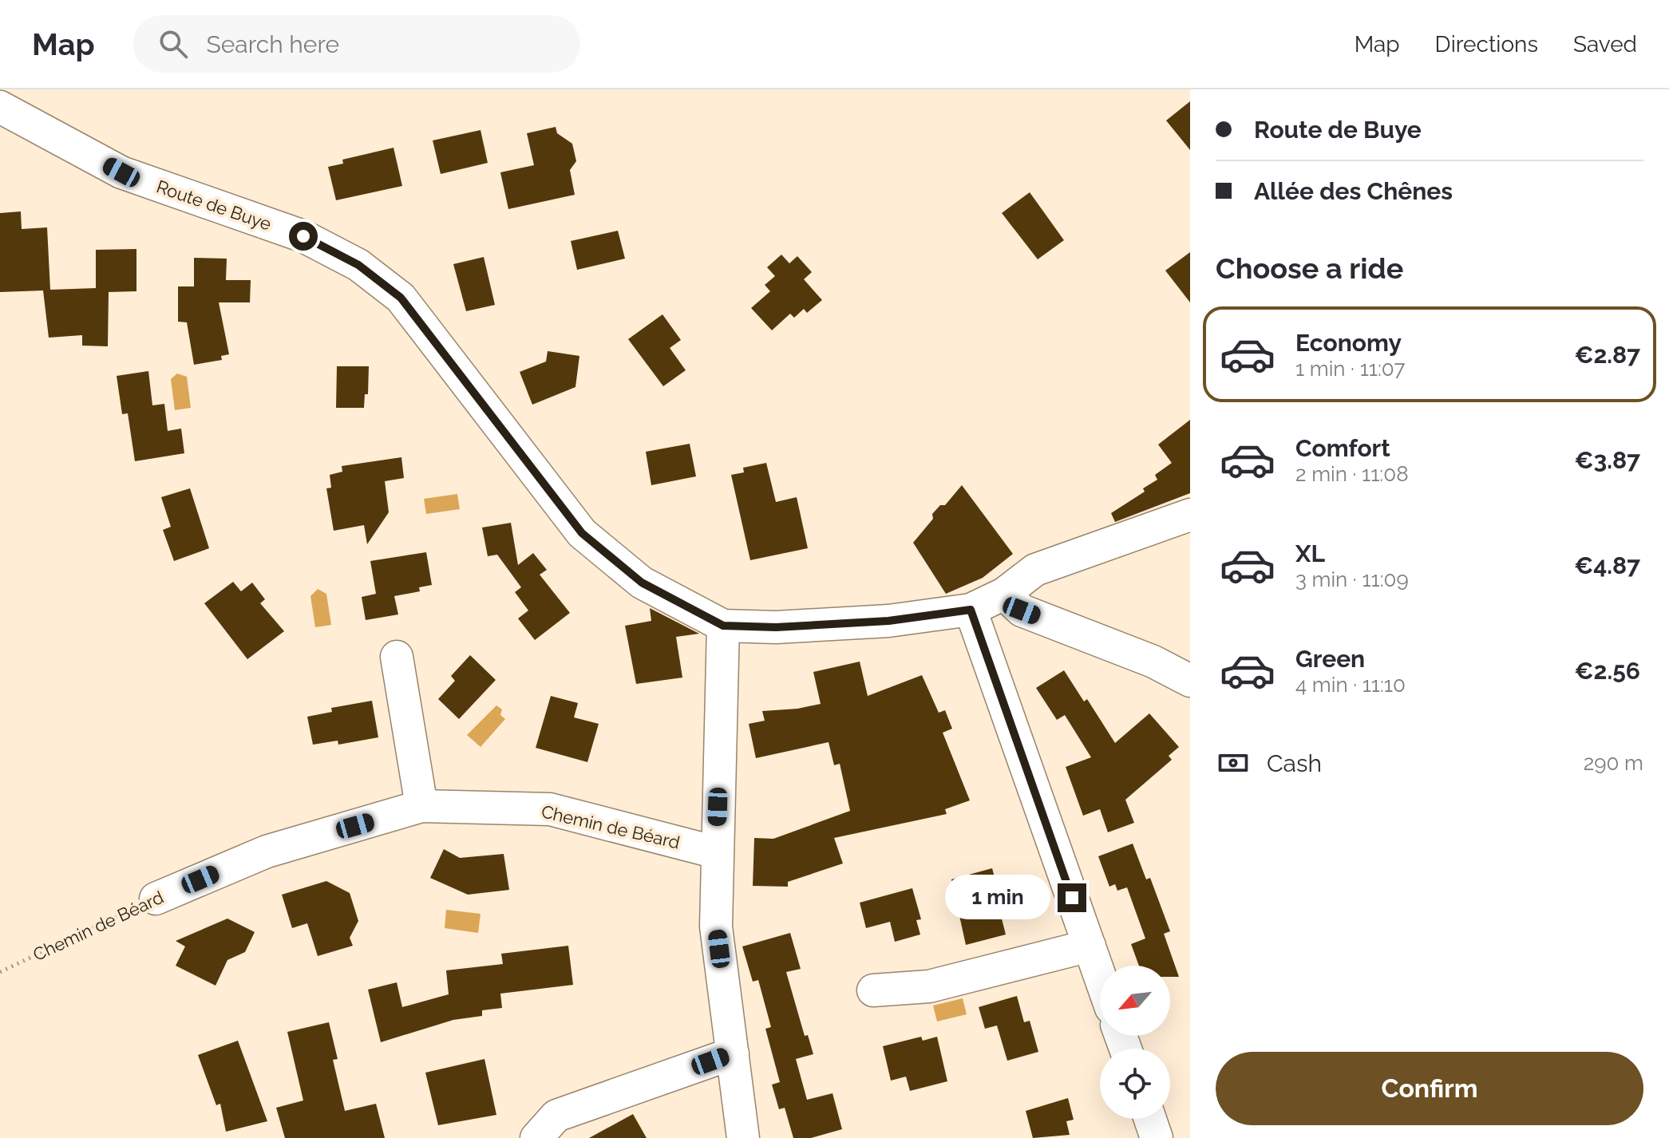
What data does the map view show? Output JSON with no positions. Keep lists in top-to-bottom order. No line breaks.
{"streets":{"street":["Route de Buye","Chemin de Béard"]},"north":"bottom left","page":{"header":"Map","search":"Search here","nav":["Map","Directions","Saved"],"banner":["Route de Buye","Allée des Chênes"],"heading":"Choose a ride","list":[{"name":"Economy","note":"1 min · 11:07","value":"€2.87"},{"name":"Comfort","note":"2 min · 11:08","value":"€3.87"},{"name":"XL","note":"3 min · 11:09","value":"€4.87"},{"name":"Green","note":"4 min · 11:10","value":"€2.56"}],"pay":["Cash","290 m"],"bubble":"1 min","buttons":"Confirm"}}
